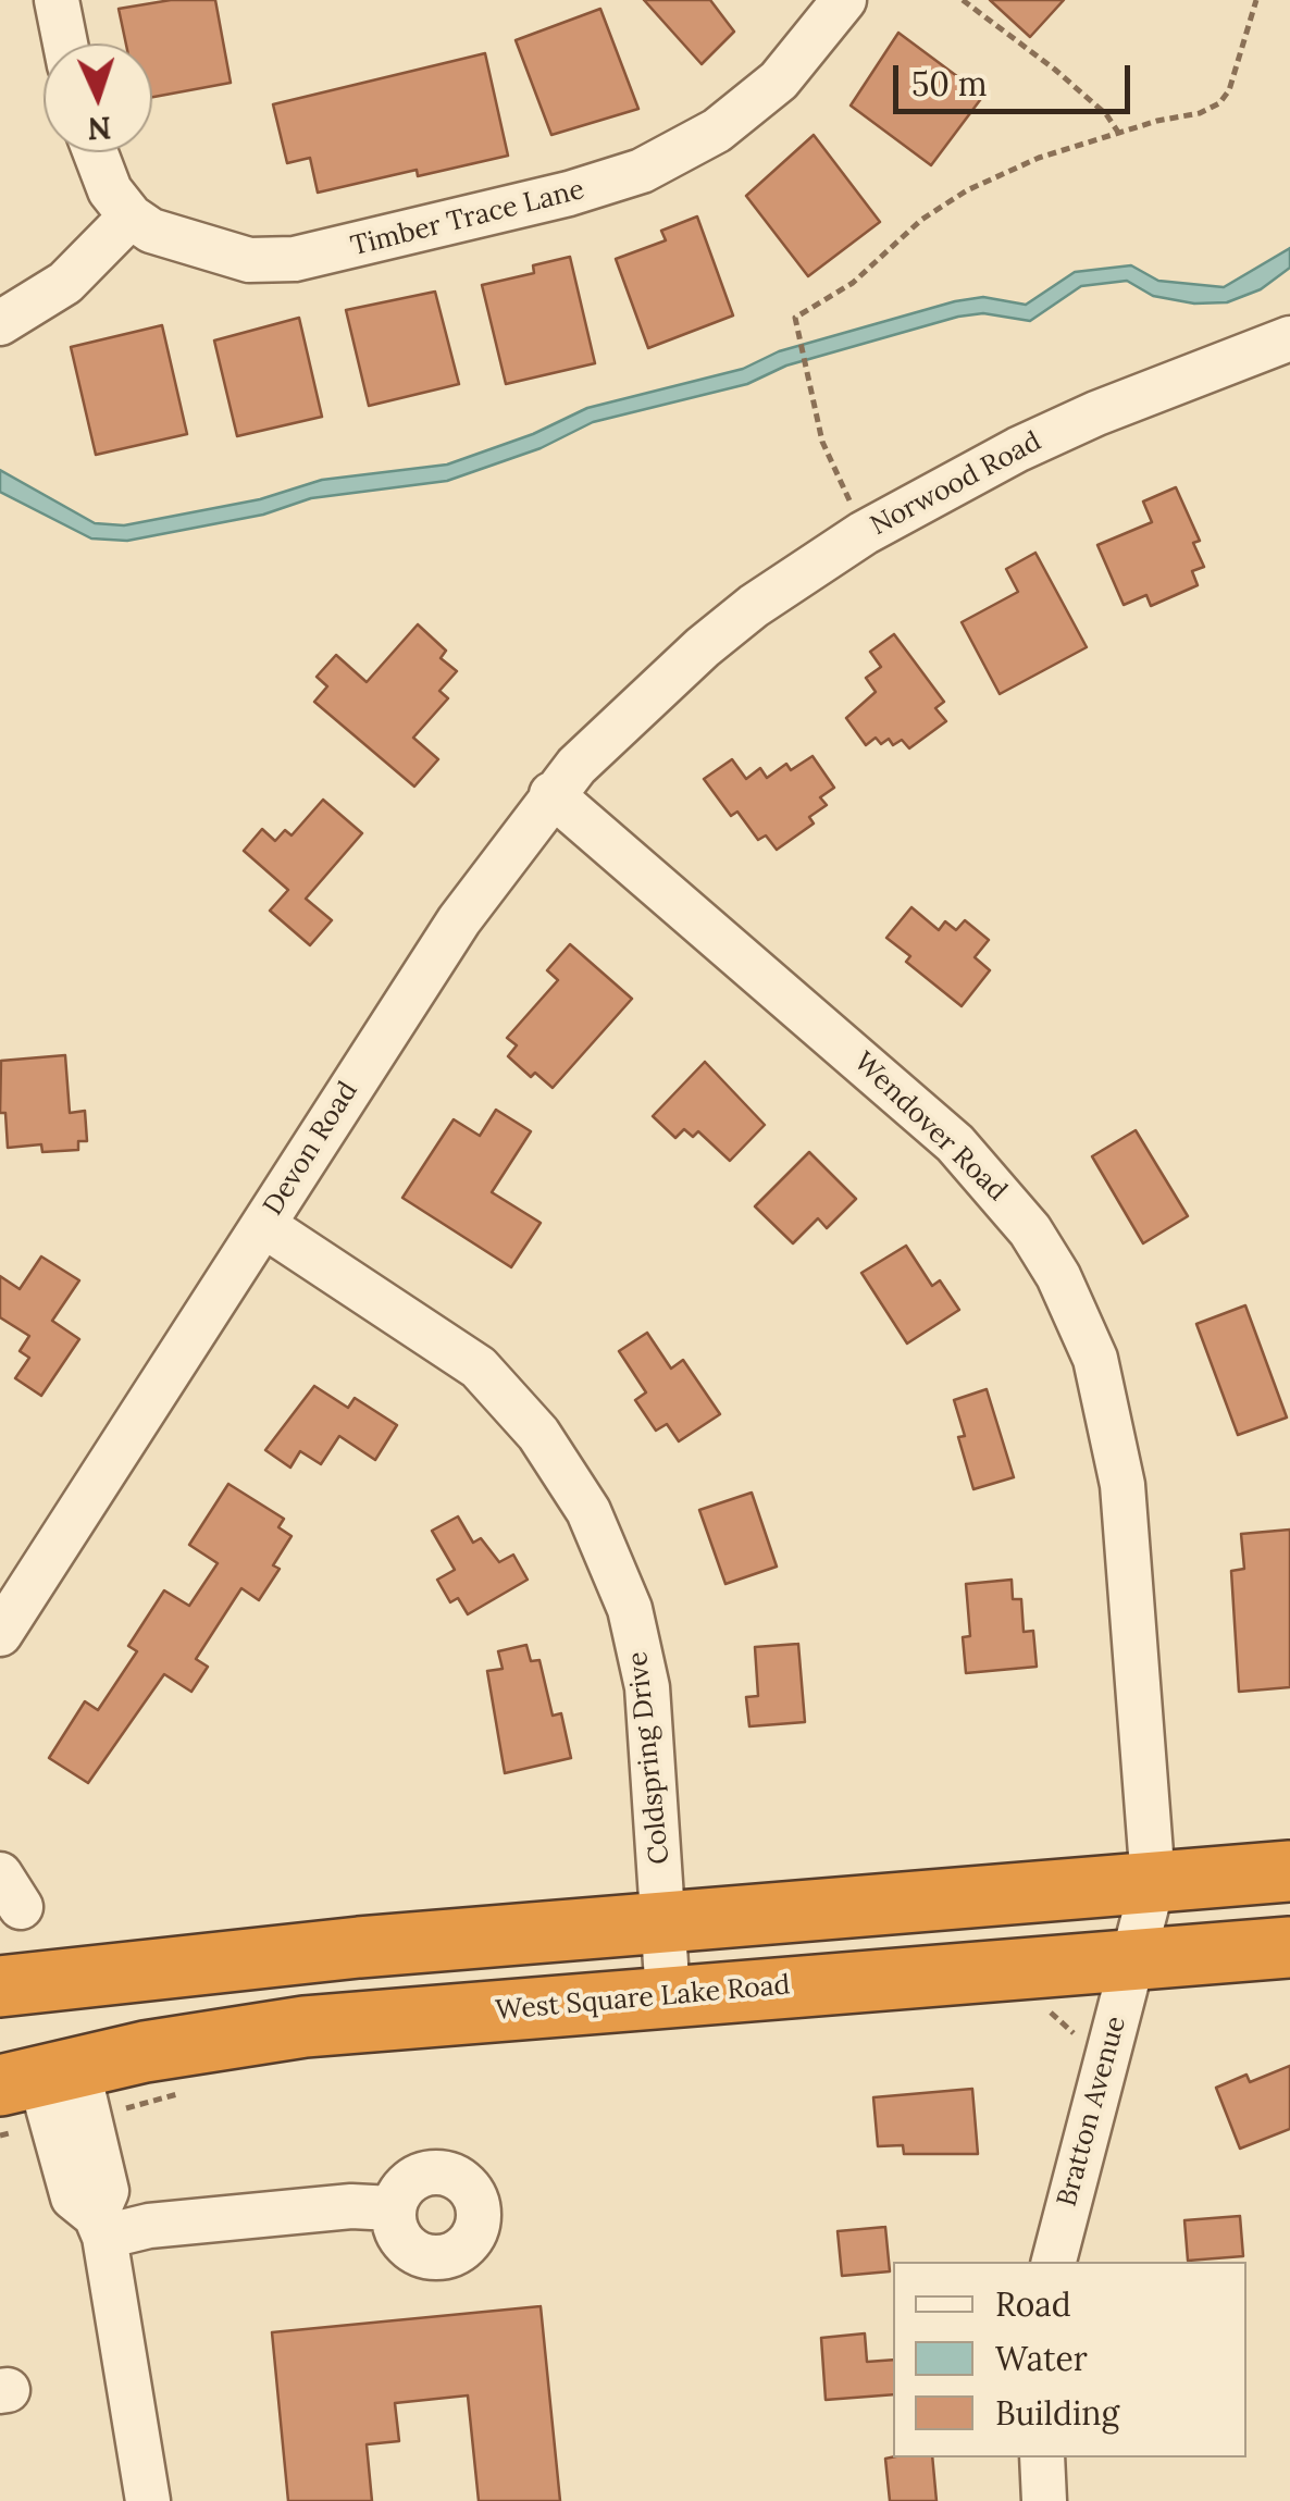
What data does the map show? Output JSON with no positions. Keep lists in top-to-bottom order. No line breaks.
{"streets":{"highway":["West Square Lake Road"],"street":["Timber Trace Lane","Norwood Road","Wendover Road","Devon Road","Coldspring Drive","Bratton Avenue"]},"crossings":[["Norwood Road","Devon Road"],["Wendover Road","Devon Road"],["Wendover Road","West Square Lake Road"],["Wendover Road","Bratton Avenue"],["Devon Road","Coldspring Drive"],["Coldspring Drive","West Square Lake Road"],["West Square Lake Road","Bratton Avenue"]],"legend":["Road","Water","Building"],"scale_bar":"50 m","north":"bottom"}
